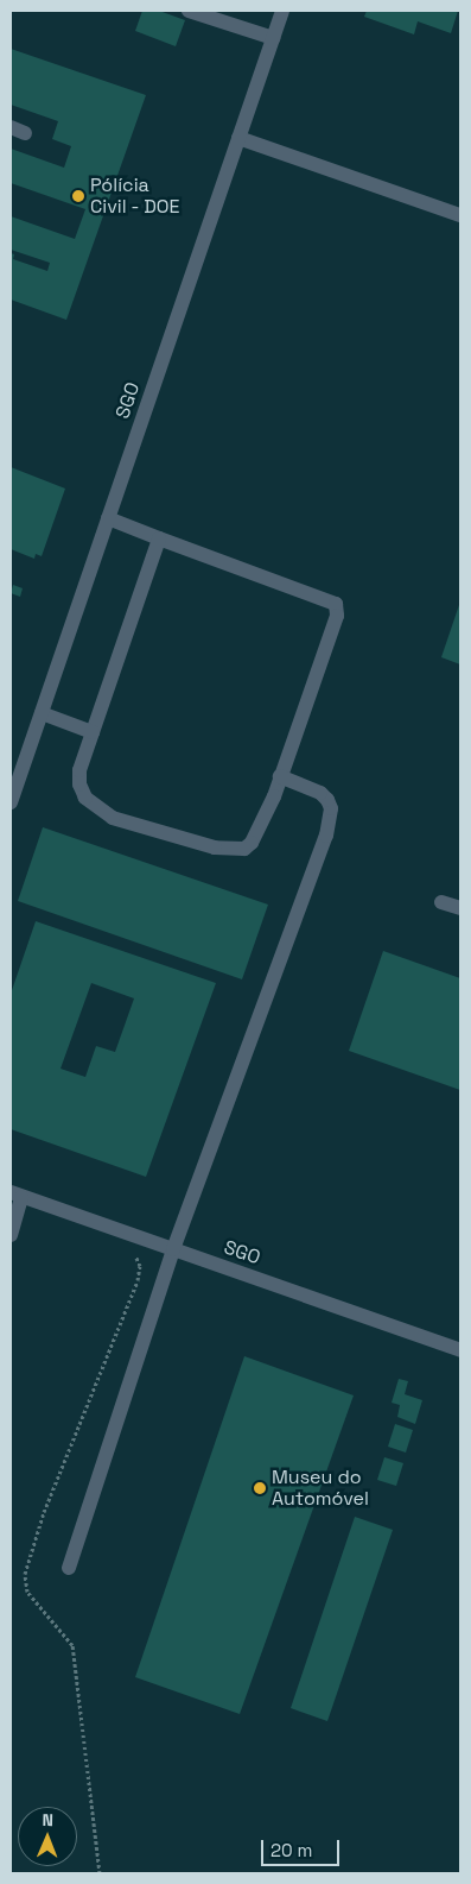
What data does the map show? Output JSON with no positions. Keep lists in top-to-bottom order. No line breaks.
{"streets":{"lane":["SGO"]},"places":["Pólícia Civil - DOE","Museu do Automóvel"],"scale_bar":"20 m","north":"top"}
